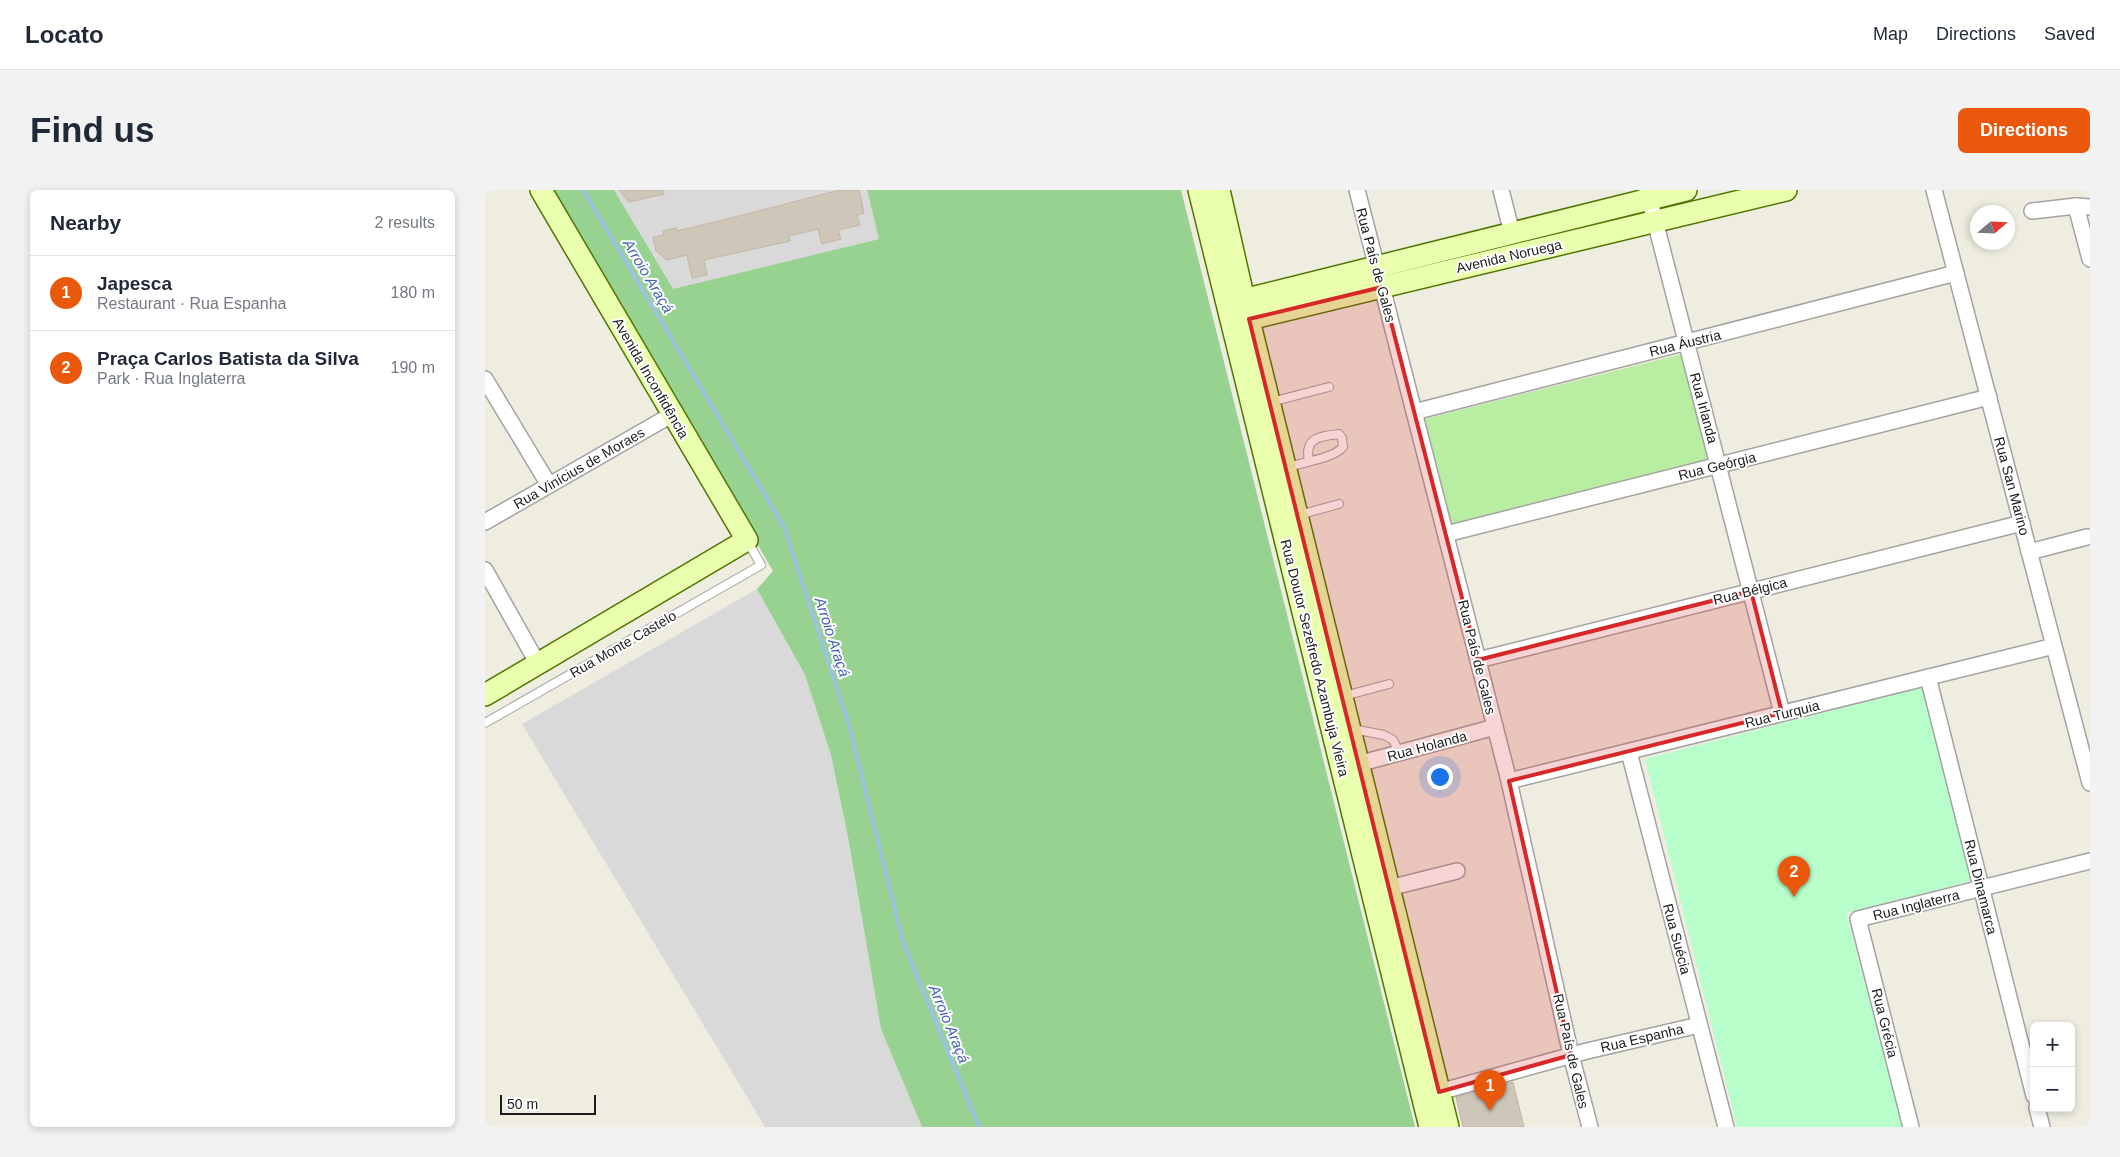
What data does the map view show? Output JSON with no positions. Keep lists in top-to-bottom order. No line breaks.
{"streets":{"main road":["Avenida Noruega","Avenida Inconfidência","Rua Monte Castelo","Rua Doutor Sezefredo Azambuja Vieira"],"street":["Rua País de Gales","Rua Áustria","Rua Irlanda","Rua Geórgia","Rua Vinícius de Moraes","Rua San Marino","Rua Bélgica","Rua Turquia","Rua Holanda","Rua Dinamarca","Rua Inglaterra","Rua Suécia","Rua Grécia","Rua Espanha"]},"crossings":[["Avenida Noruega","Rua País de Gales"],["Avenida Noruega","Rua Irlanda"],["Avenida Noruega","Rua Doutor Sezefredo Azambuja Vieira"],["Rua País de Gales","Rua Áustria"],["Rua País de Gales","Rua Geórgia"],["Rua País de Gales","Rua Bélgica"],["Rua País de Gales","Rua Turquia"],["Rua País de Gales","Rua Holanda"],["Rua País de Gales","Rua Espanha"],["Rua Áustria","Rua Irlanda"],["Rua Áustria","Rua San Marino"],["Avenida Inconfidência","Rua Vinícius de Moraes"],["Avenida Inconfidência","Rua Monte Castelo"],["Rua Irlanda","Rua Geórgia"],["Rua Irlanda","Rua Bélgica"],["Rua Irlanda","Rua Turquia"],["Rua Geórgia","Rua San Marino"],["Rua San Marino","Rua Bélgica"],["Rua San Marino","Rua Turquia"],["Rua Doutor Sezefredo Azambuja Vieira","Rua Holanda"],["Rua Doutor Sezefredo Azambuja Vieira","Rua Espanha"],["Rua Turquia","Rua Dinamarca"],["Rua Turquia","Rua Suécia"],["Rua Dinamarca","Rua Inglaterra"],["Rua Inglaterra","Rua Grécia"],["Rua Suécia","Rua Espanha"]],"water":["Arroio Araçá"],"scale_bar":"50 m","north":"right","page":{"header":"Locato","nav":["Map","Directions","Saved"],"buttons":"Directions","title":"Find us","heading":["Nearby","2 results"],"list":[{"mark":"1","name":"Japesca","note":"Restaurant · Rua Espanha","value":"180 m"},{"mark":"2","name":"Praça Carlos Batista da Silva","note":"Park · Rua Inglaterra","value":"190 m"}],"pins":["2","1"],"map_buttons":["+","−"],"scale":"50 m"}}
